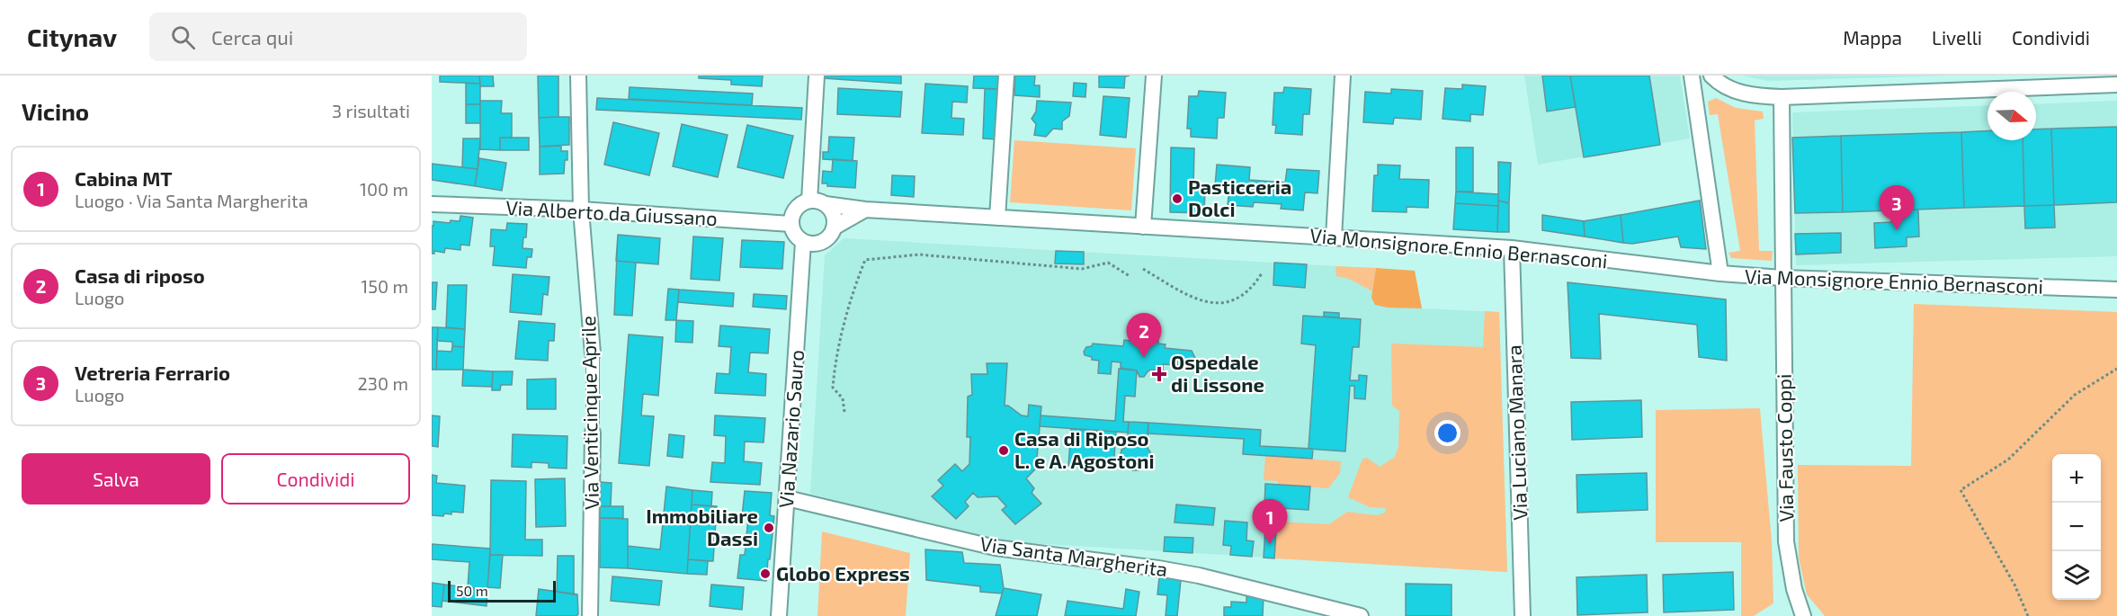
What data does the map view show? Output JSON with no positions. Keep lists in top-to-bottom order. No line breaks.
{"streets":{"street":["Via Alberto da Giussano","Via Monsignore Ennio Bernasconi","Via Venticinque Aprile","Via Nazario Sauro","Via Luciano Manara","Via Fausto Coppi","Via Santa Margherita"]},"crossings":[["Via Alberto da Giussano","Via Monsignore Ennio Bernasconi"],["Via Alberto da Giussano","Via Venticinque Aprile"],["Via Alberto da Giussano","Via Nazario Sauro"],["Via Monsignore Ennio Bernasconi","Via Nazario Sauro"],["Via Monsignore Ennio Bernasconi","Via Luciano Manara"],["Via Monsignore Ennio Bernasconi","Via Fausto Coppi"],["Via Nazario Sauro","Via Santa Margherita"]],"places":{"other":["Pasticceria Dolci","Casa di Riposo L. e A. Agostoni","Immobiliare Dassi","Globo Express"],"health":["Ospedale di Lissone"]},"scale_bar":"50 m","north":"right","page":{"header":"Citynav","search":"Cerca qui","nav":["Mappa","Livelli","Condividi"],"heading":["Vicino","3 risultati"],"list":[{"mark":"1","name":"Cabina MT","note":"Luogo · Via Santa Margherita","value":"100 m"},{"mark":"2","name":"Casa di riposo","note":"Luogo","value":"150 m"},{"mark":"3","name":"Vetreria Ferrario","note":"Luogo","value":"230 m"}],"pins":["3","2","1"],"buttons":["Salva","Condividi"],"map_buttons":["+","−"],"scale":"50 m"}}
